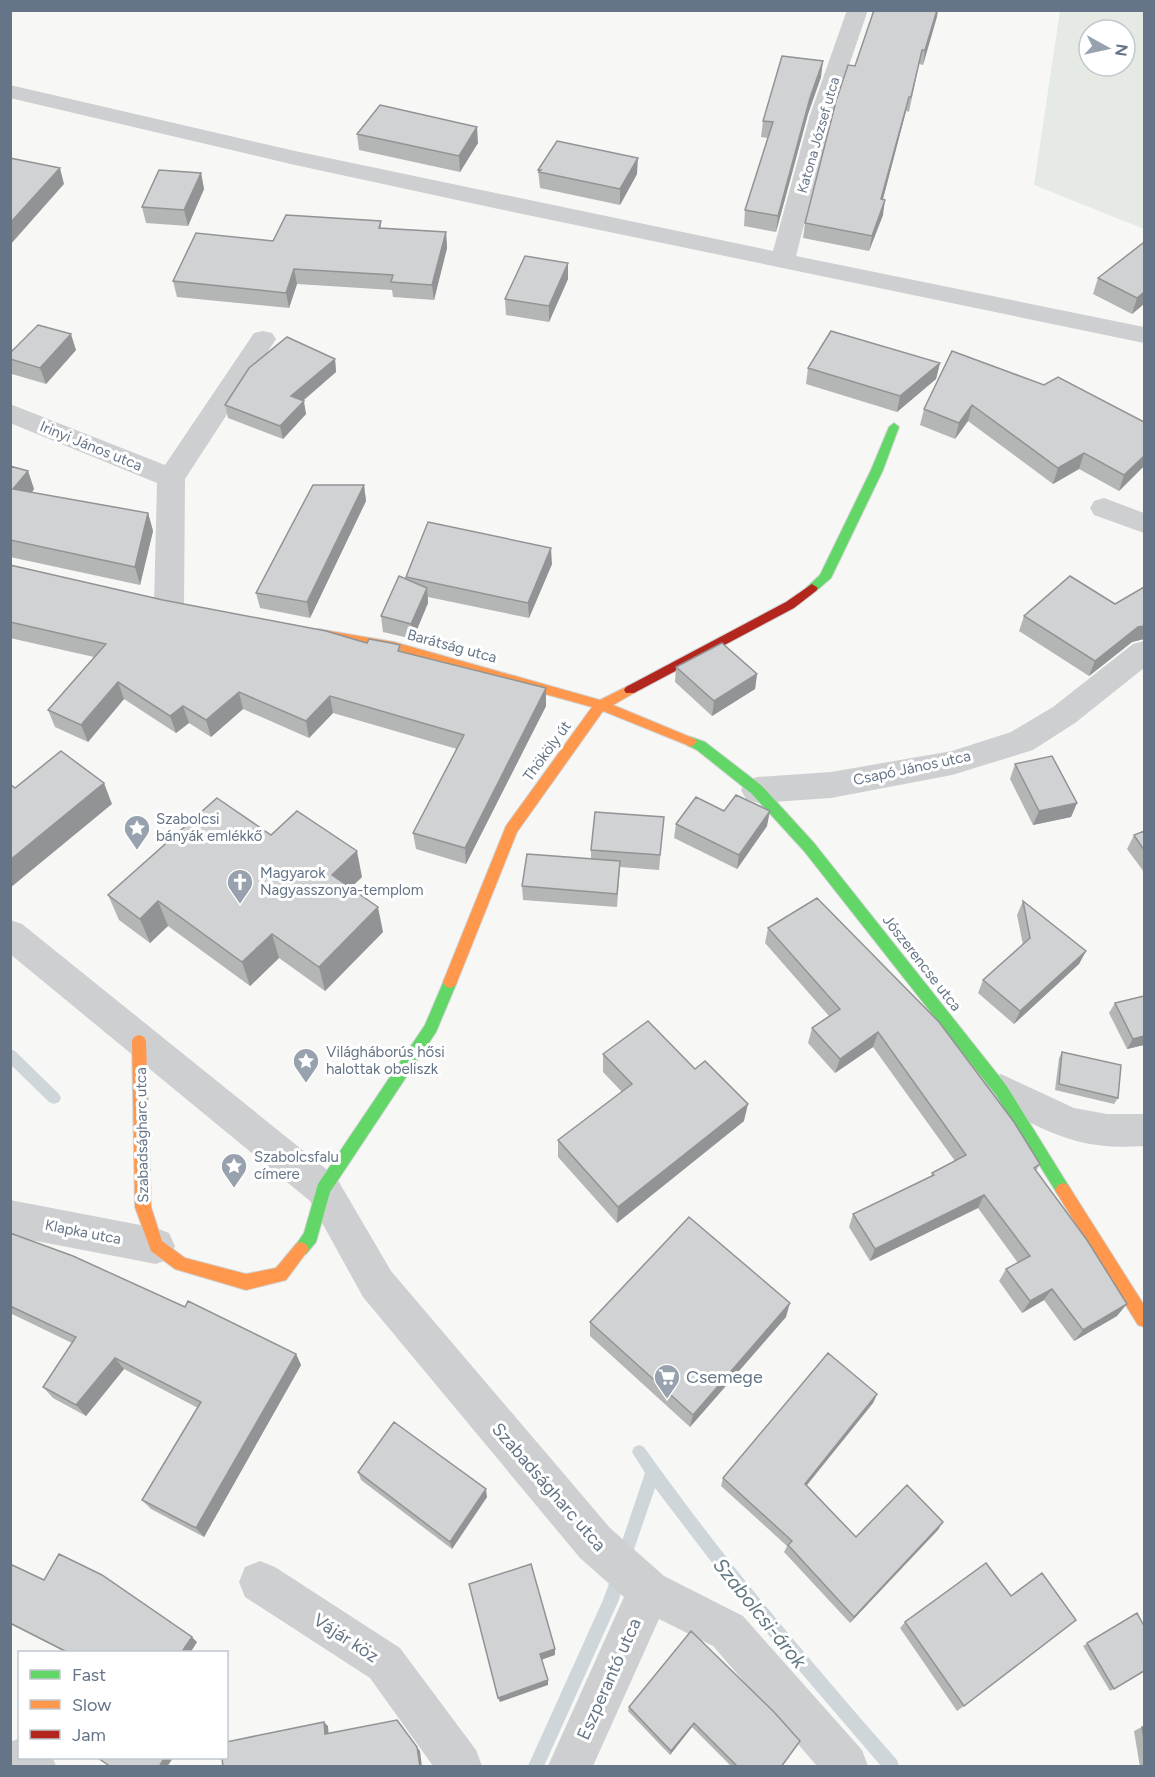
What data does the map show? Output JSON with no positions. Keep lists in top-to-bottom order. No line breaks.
{"streets":{"street":["Katona József utca","Irinyi János utca","Barátság utca","Thököly út","Csapó János utca","Jószerencse utca","Szabadságharc utca","Klapka utca","Vájár köz","Eszperantó utca"]},"crossings":[["Barátság utca","Thököly út"],["Barátság utca","Jószerencse utca"],["Thököly út","Jószerencse utca"],["Thököly út","Szabadságharc utca"],["Csapó János utca","Jószerencse utca"],["Szabadságharc utca","Klapka utca"],["Szabadságharc utca","Eszperantó utca"]],"water":["Szabolcsi-árok"],"places":{"place":["Szabolcsi bányák emlékkő","Világháborús hősi halottak obeliszk","Szabolcsfalu címere"],"church":["Magyarok Nagyasszonya-templom"],"supermarket":["Csemege"]},"legend":["Fast","Slow","Jam"],"north":"right"}
